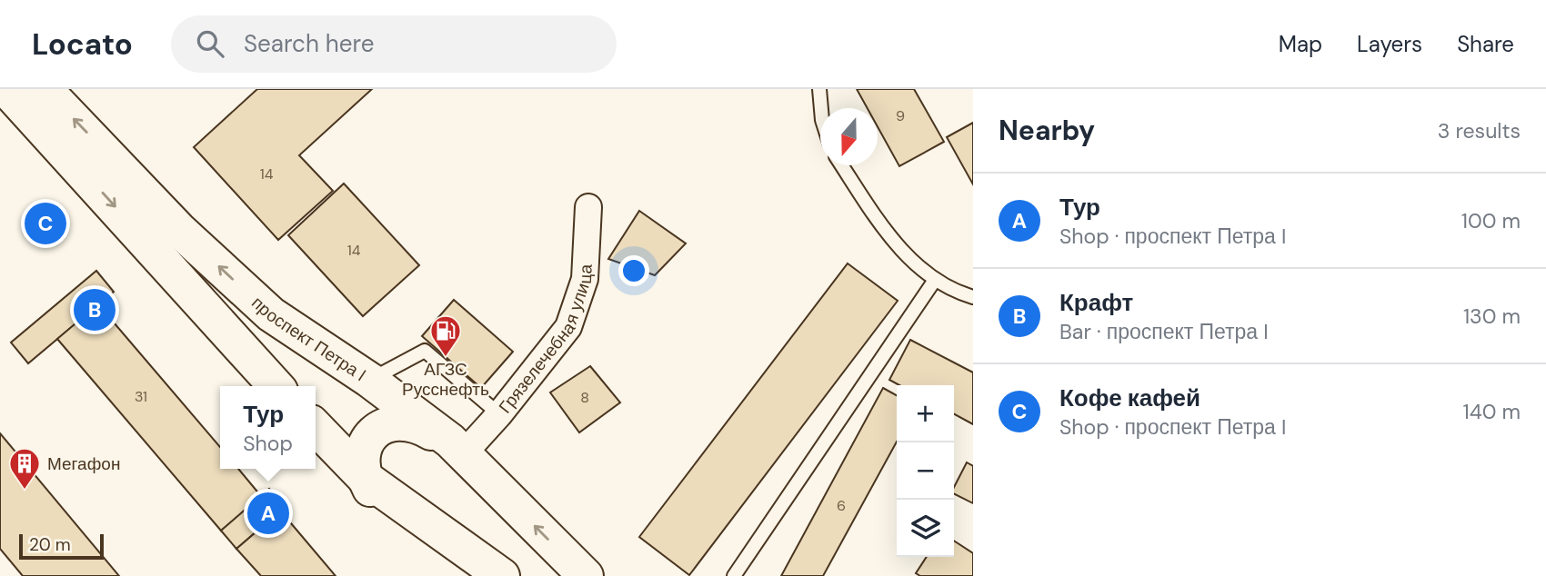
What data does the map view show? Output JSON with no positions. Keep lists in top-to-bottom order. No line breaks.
{"streets":{"main road":["проспект Петра I"],"street":["Грязелечебная улица"]},"crossings":[["Грязелечебная улица","проспект Петра I"]],"places":{"fuel station":["АГЗС Русснефть"],"building":["Мегафон"]},"house_numbers":["9","14","14","31","8","6"],"scale_bar":"20 m","north":"bottom","page":{"header":"Locato","search":"Search here","nav":["Map","Layers","Share"],"heading":["Nearby","3 results"],"list":[{"mark":"A","name":"Тур","note":"Shop · проспект Петра I","value":"100 m"},{"mark":"B","name":"Крафт","note":"Bar · проспект Петра I","value":"130 m"},{"mark":"C","name":"Кофе кафей","note":"Shop · проспект Петра I","value":"140 m"}],"pins":["C","B","A"],"map_buttons":["+","−"],"popup":["Тур","Shop"],"scale":"20 m"}}
